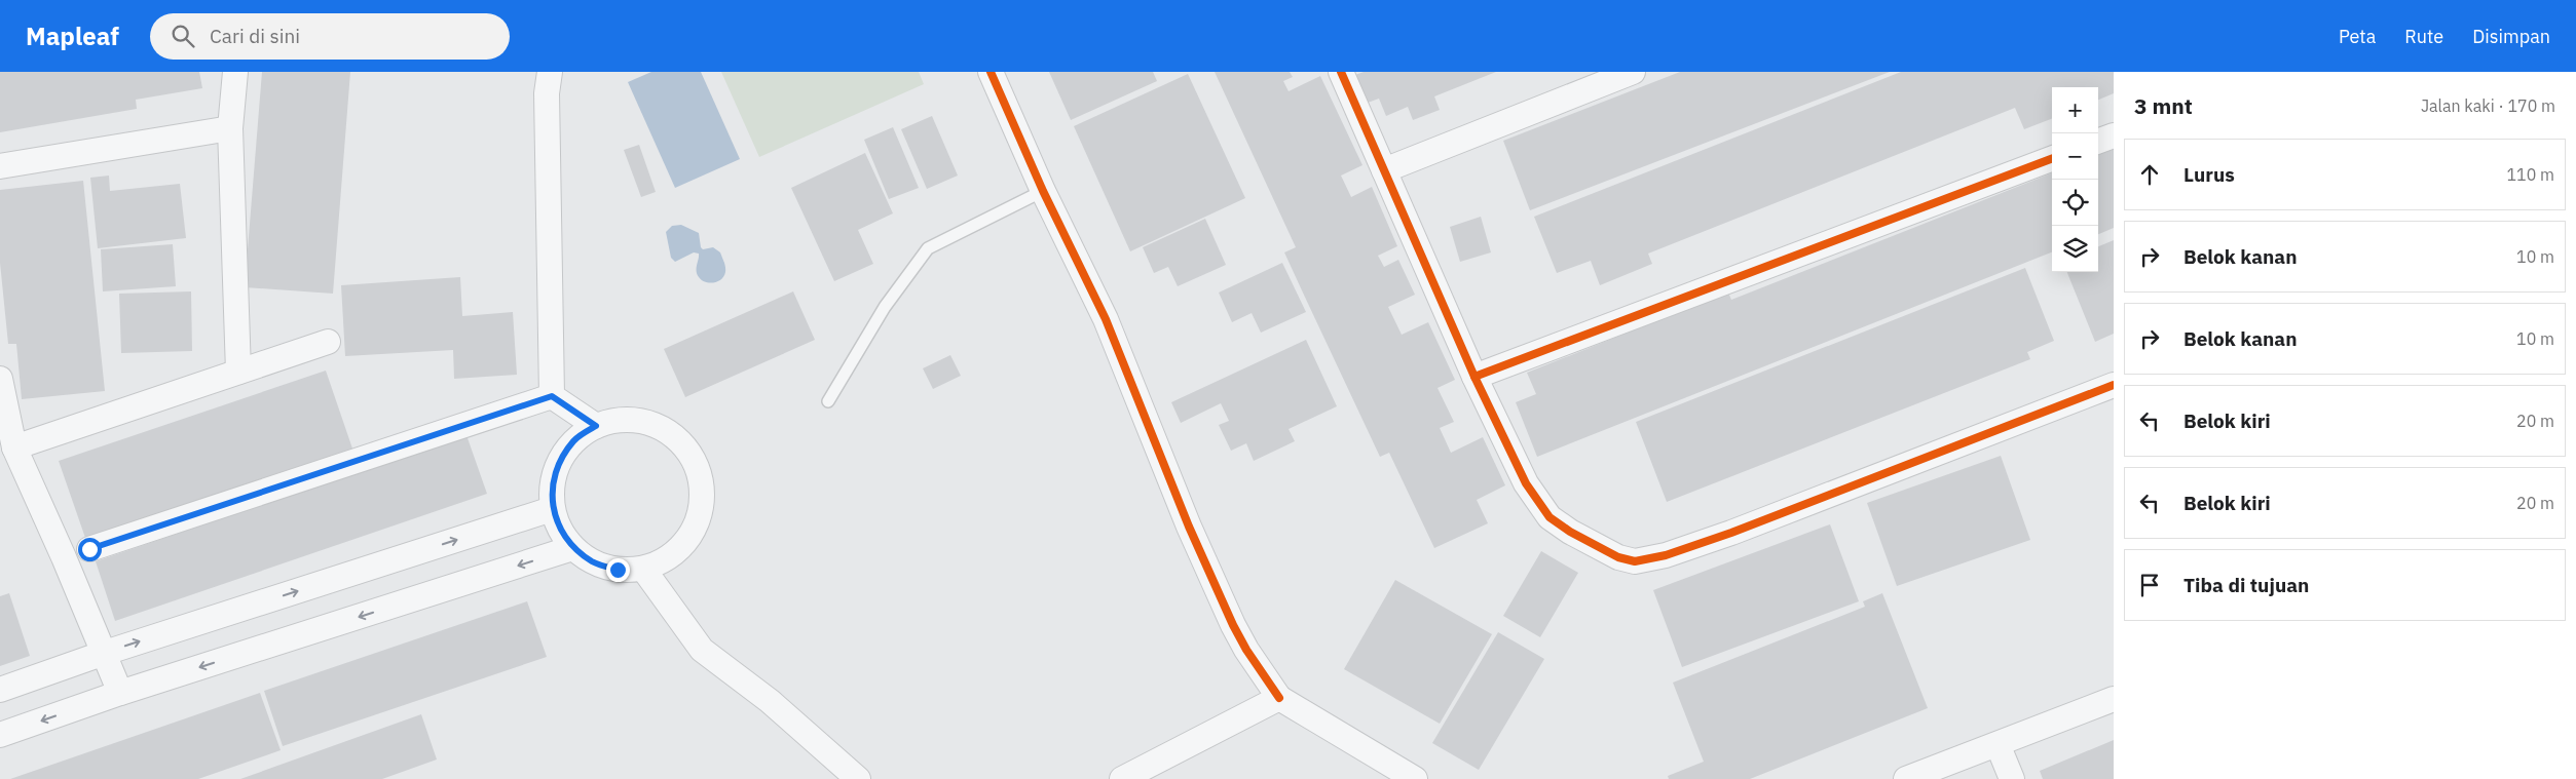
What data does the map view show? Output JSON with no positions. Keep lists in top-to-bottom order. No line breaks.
{"page":{"header":"Mapleaf","search":"Cari di sini","nav":["Peta","Rute","Disimpan"],"heading":["3 mnt","Jalan kaki · 170 m"],"map_buttons":["+","−"],"list":[["Lurus","110 m"],["Belok kanan","10 m"],["Belok kanan","10 m"],["Belok kiri","20 m"],["Belok kiri","20 m"],"Tiba di tujuan"]}}
